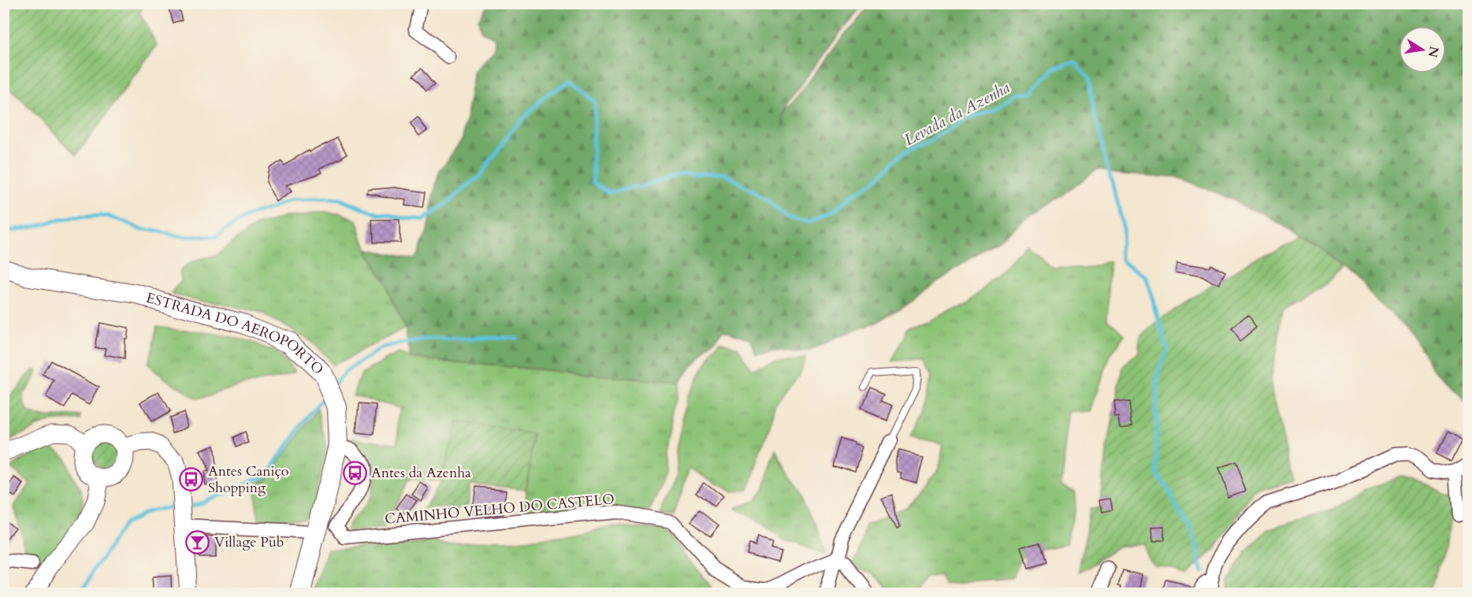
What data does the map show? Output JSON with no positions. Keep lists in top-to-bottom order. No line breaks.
{"streets":{"main road":["ESTRADA DO AEROPORTO"],"street":["CAMINHO VELHO DO CASTELO"]},"crossings":[["ESTRADA DO AEROPORTO","CAMINHO VELHO DO CASTELO"]],"water":["Levada da Azenha"],"places":{"bus stop":["Antes da Azenha","Antes Caniço Shopping"],"bar":["Village Pub"]},"north":"right"}
